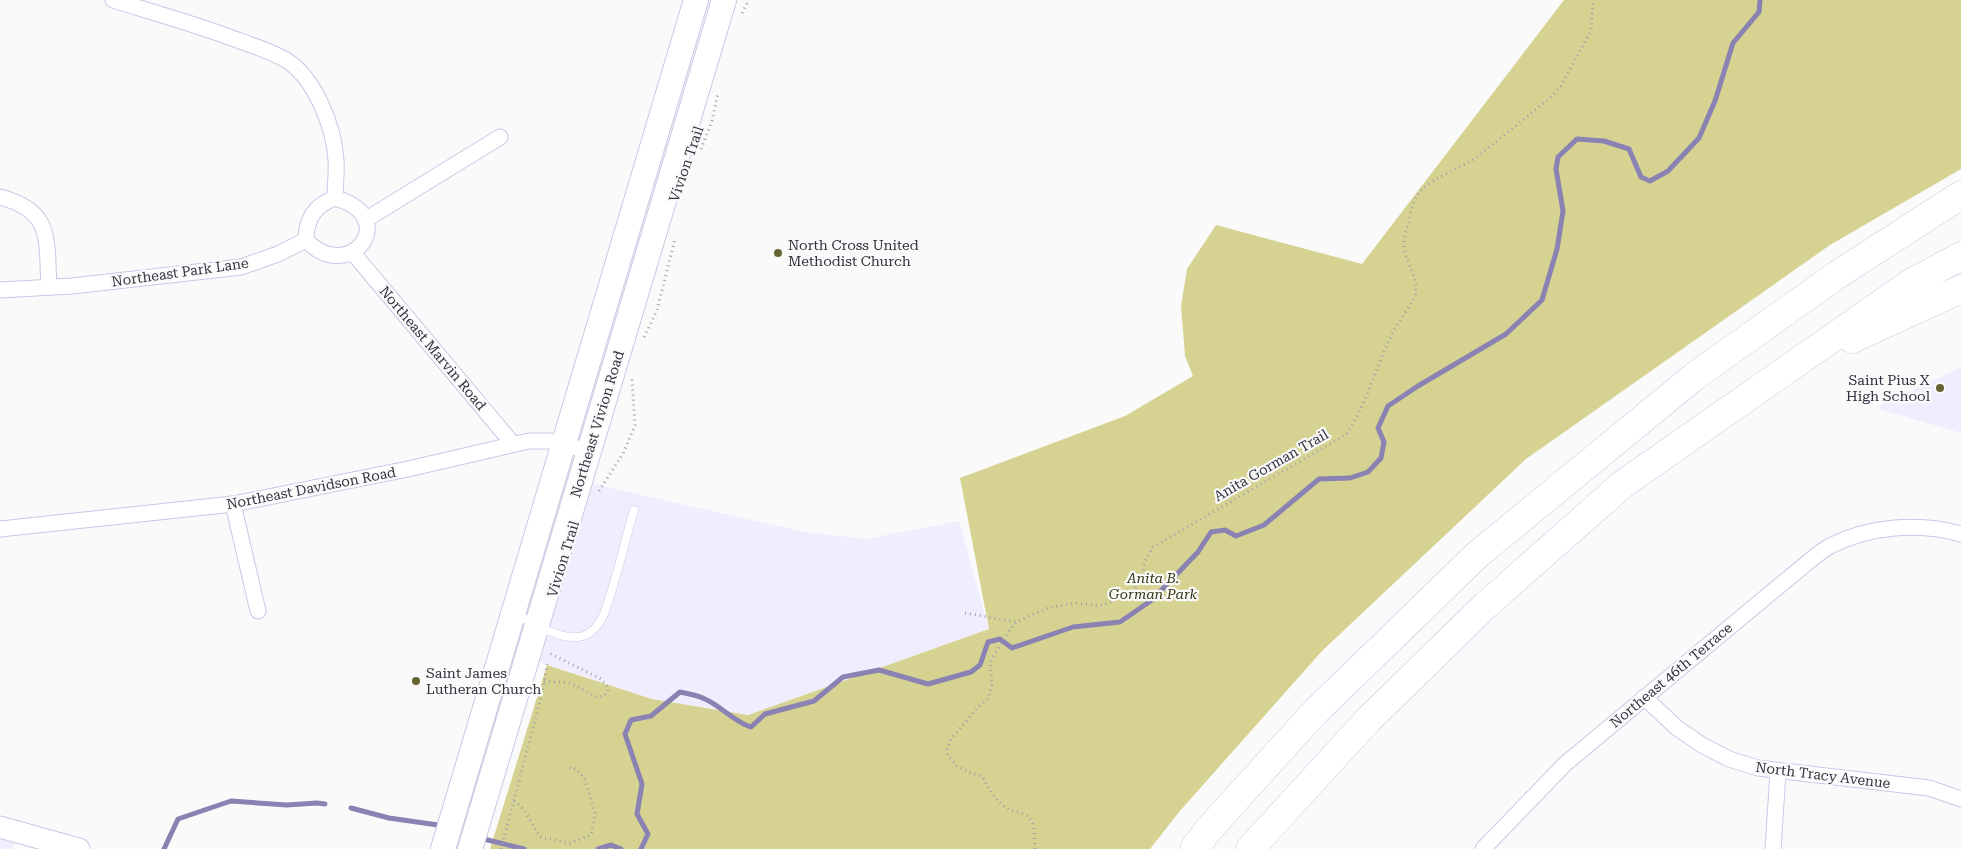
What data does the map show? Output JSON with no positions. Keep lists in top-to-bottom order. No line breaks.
{"streets":{"main road":["Northeast Vivion Road"],"street":["Northeast Park Lane","Northeast Marvin Road","Northeast Davidson Road","Northeast 46th Terrace","North Tracy Avenue"],"path":["Vivion Trail","Anita Gorman Trail"]},"crossings":[["Vivion Trail","Northeast Vivion Road"],["Northeast Park Lane","Northeast Marvin Road"],["Northeast Marvin Road","Northeast Davidson Road"],["Northeast Vivion Road","Northeast Davidson Road"],["Northeast 46th Terrace","North Tracy Avenue"]],"parks":["Anita B. Gorman Park"],"places":["North Cross United Methodist Church","Saint Pius X High School","Saint James Lutheran Church"]}
